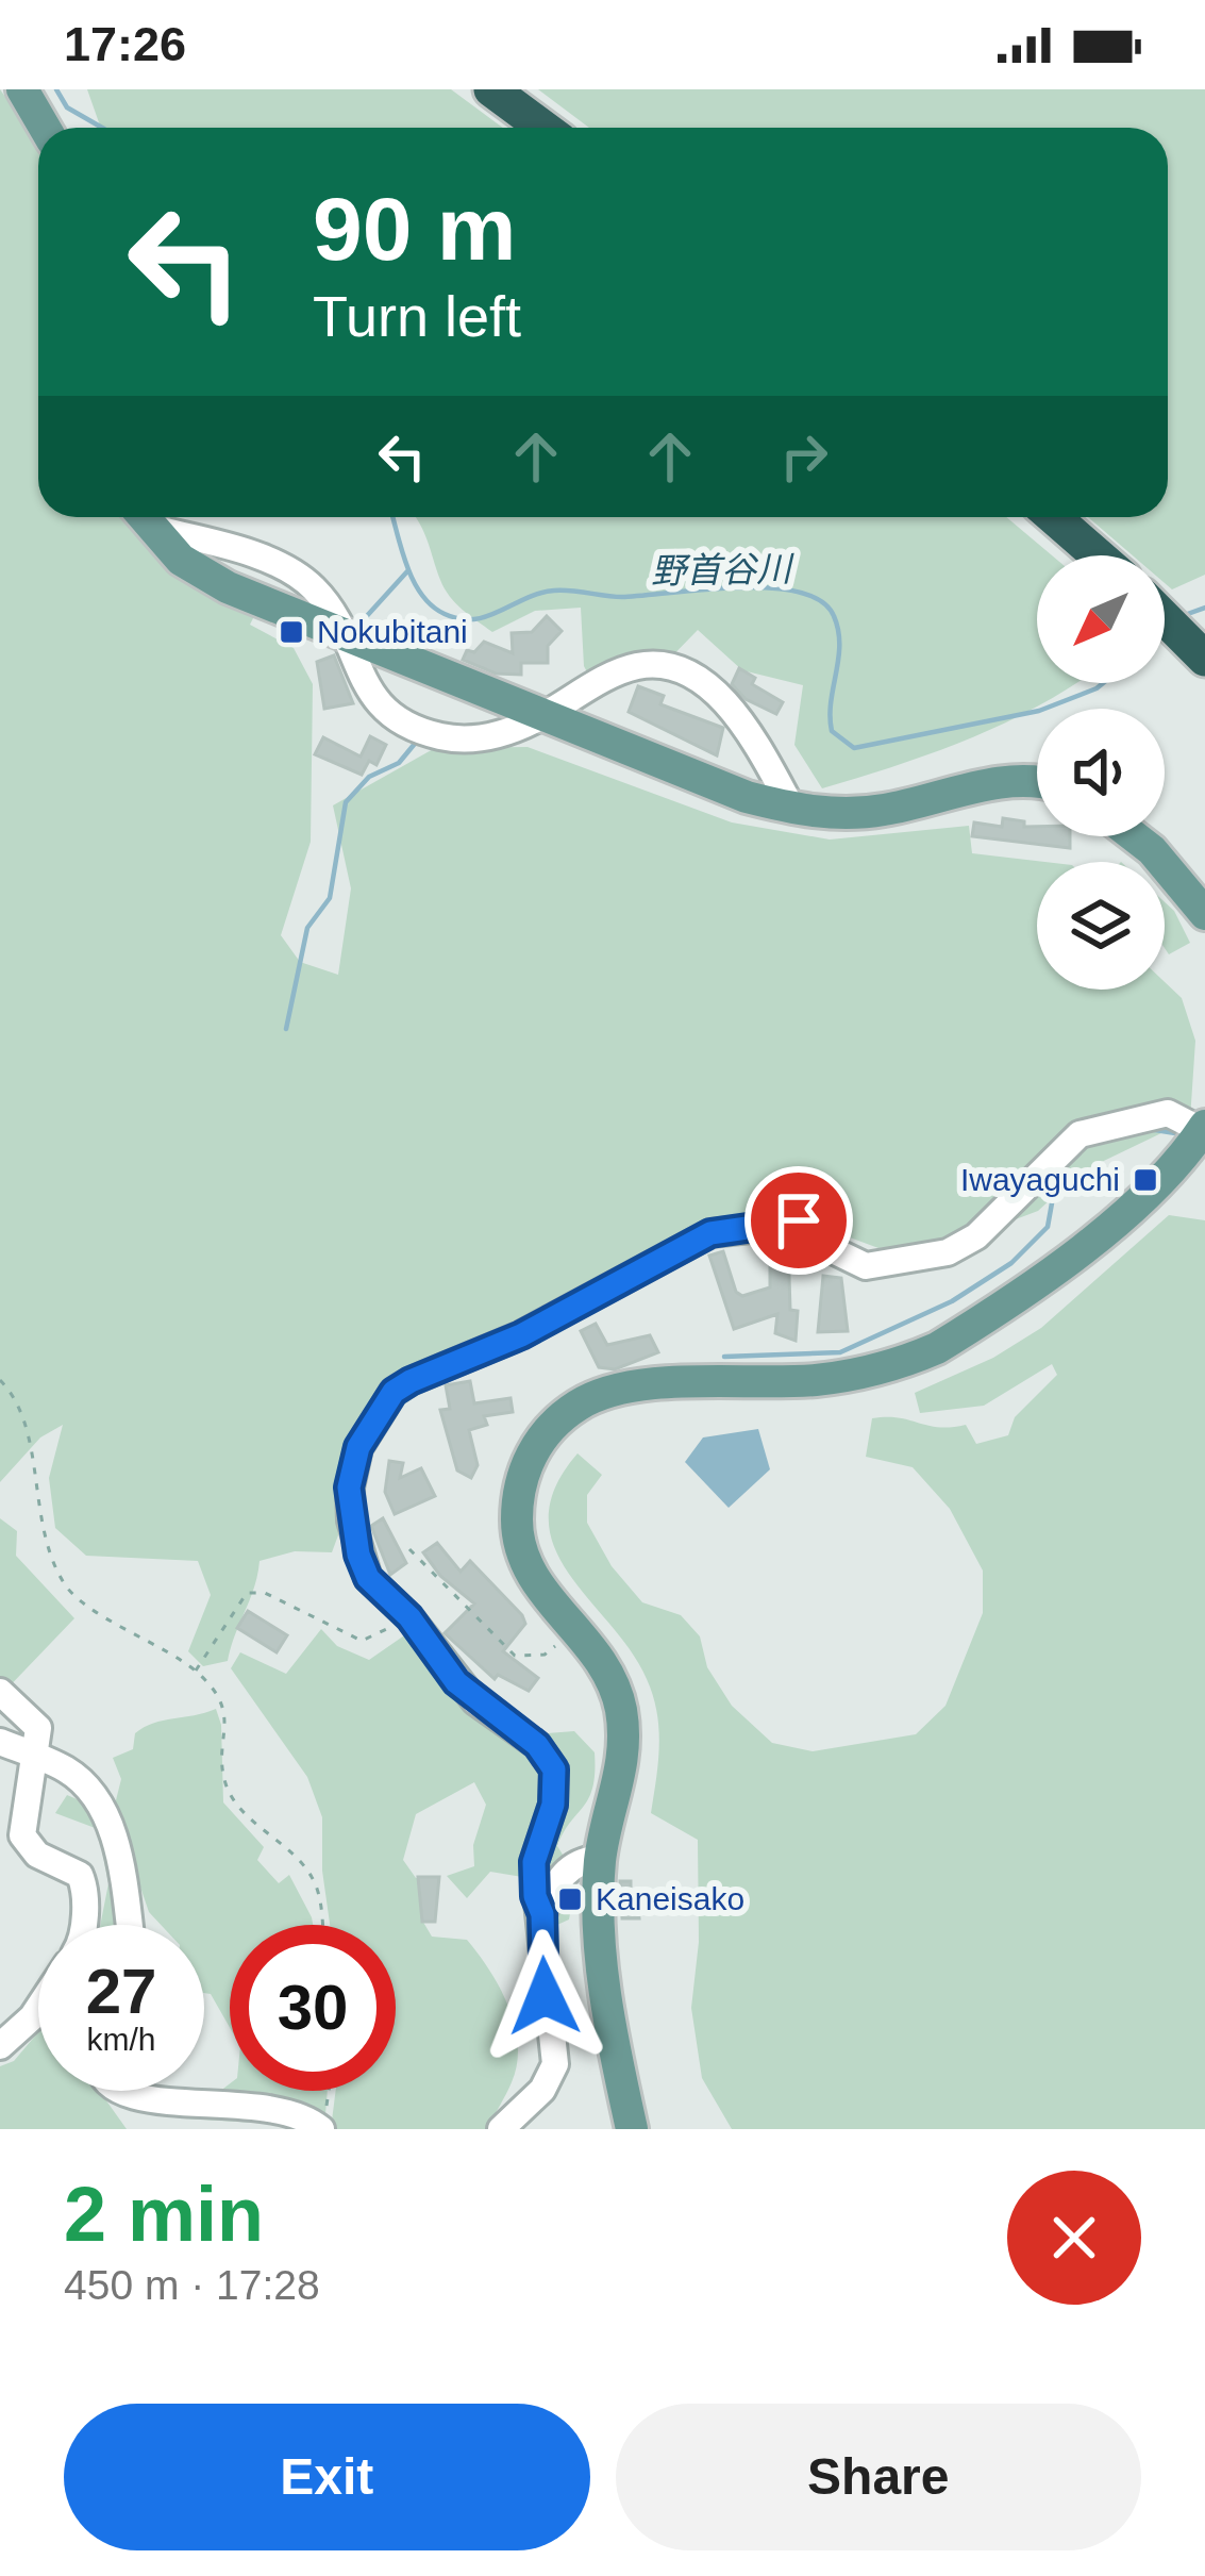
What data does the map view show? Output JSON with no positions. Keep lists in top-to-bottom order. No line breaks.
{"water":["野首谷川"],"places":{"transit":["Nokubitani","Iwayaguchi","Kaneisako"]},"north":"bottom left","page":{"status":"17:26","turn":["90 m","Turn left"],"speed":"27 km/h","limit":"30","heading":["2 min","450 m · 17:28"],"buttons":["Exit","Share"]}}
